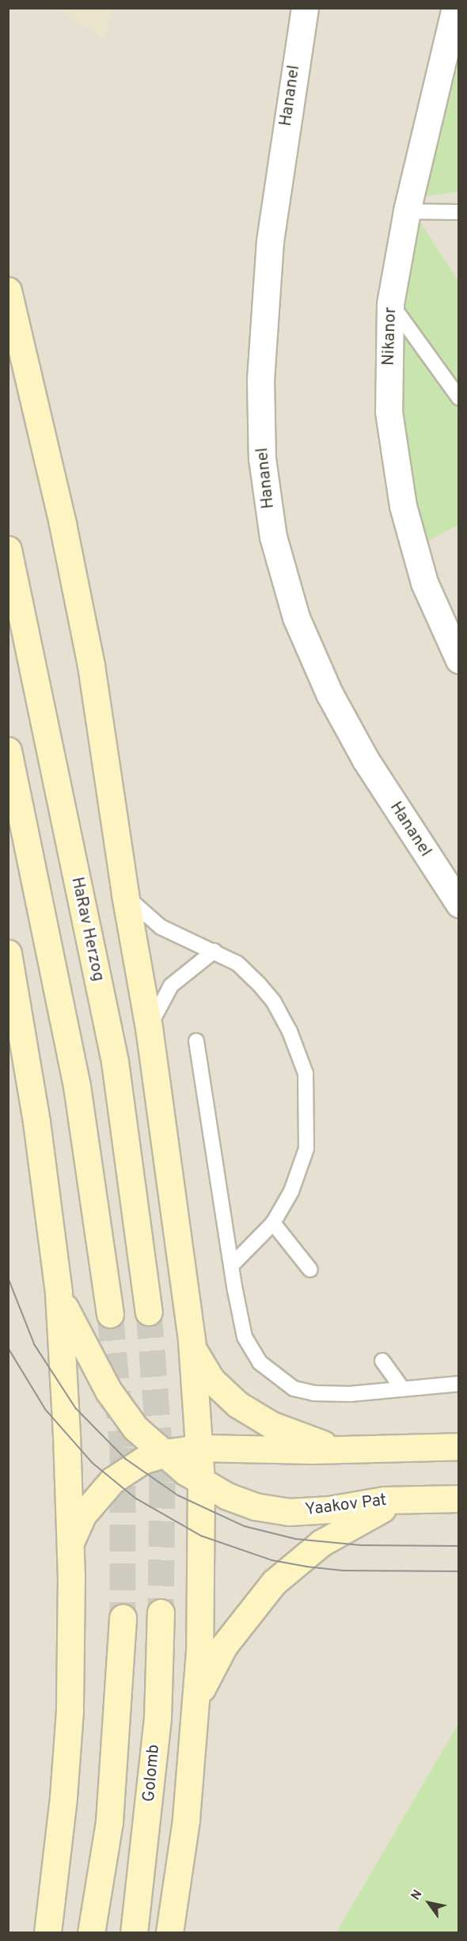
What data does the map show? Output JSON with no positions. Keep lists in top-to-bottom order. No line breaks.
{"streets":{"main road":["HaRav Herzog","Yaakov Pat","Golomb"],"street":["Hananel","Nikanor"]},"north":"top left"}
